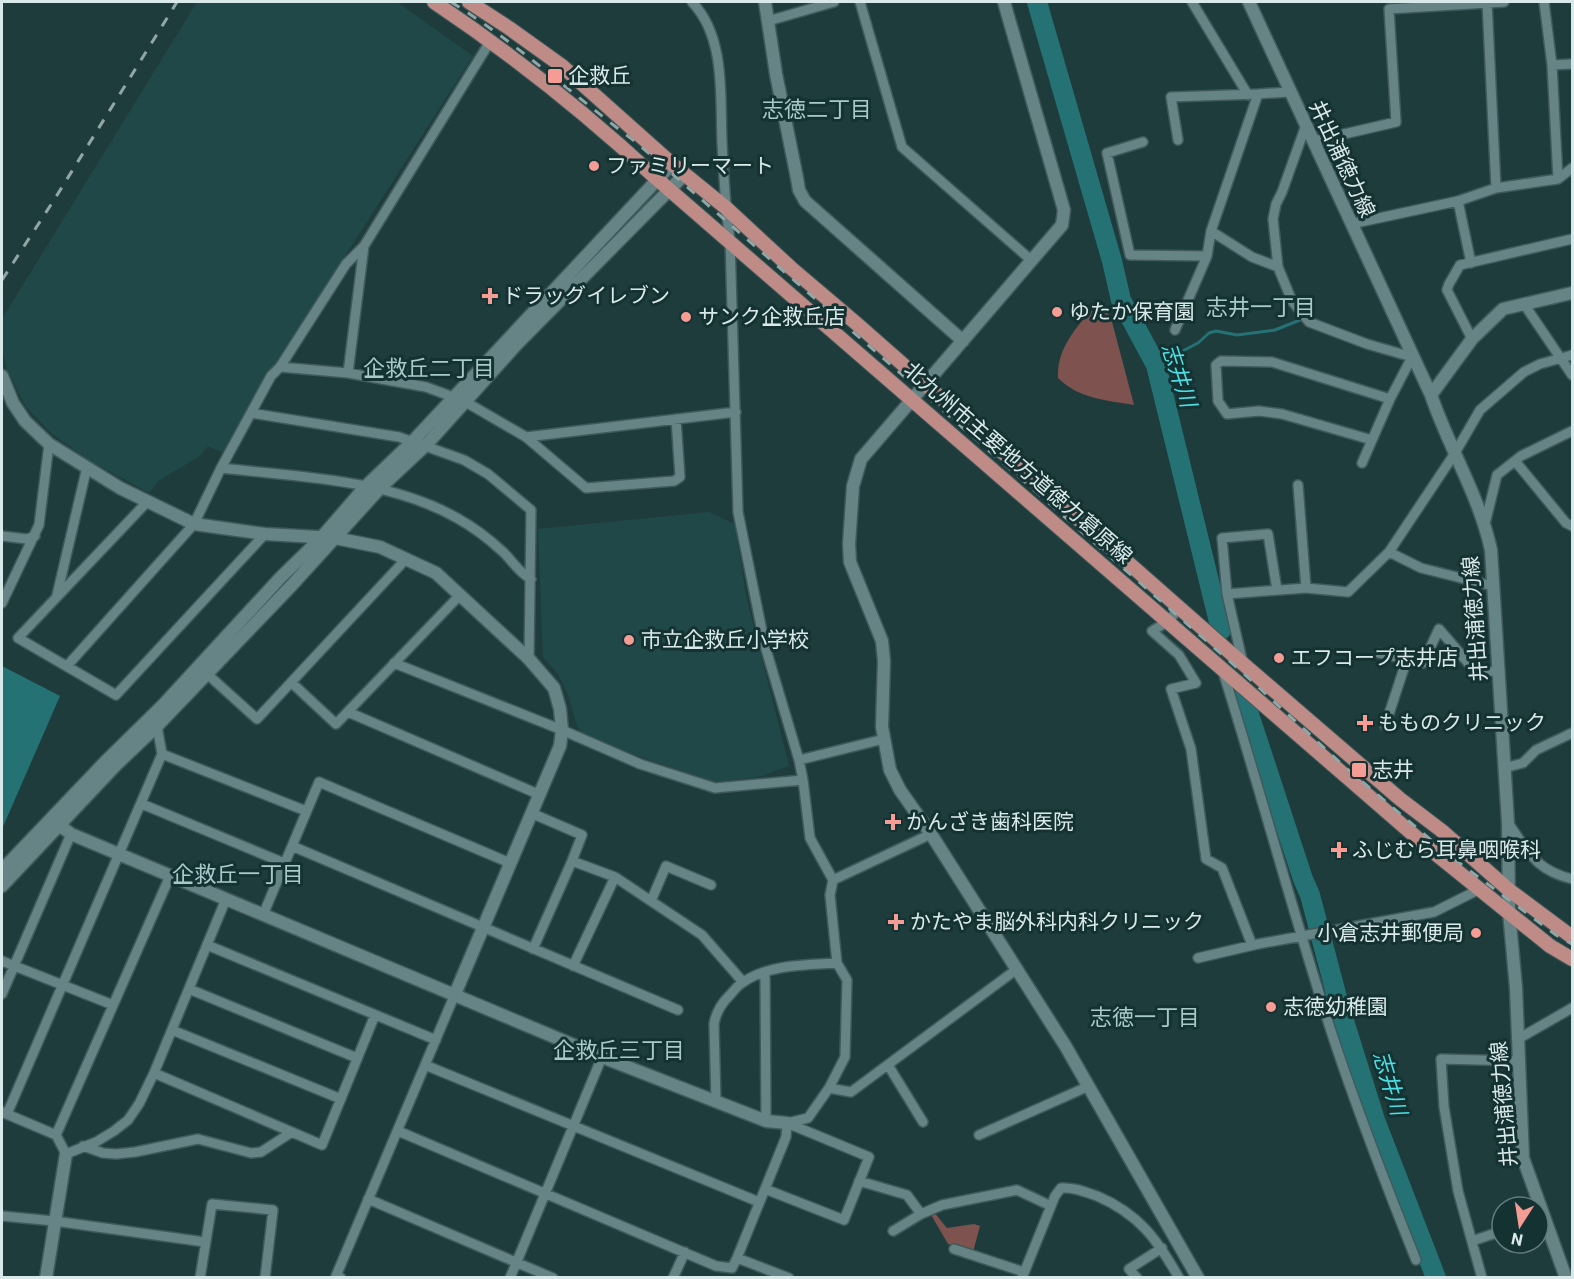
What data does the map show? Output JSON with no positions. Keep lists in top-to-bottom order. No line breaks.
{"streets":{"main road":["北九州市主要地方道徳力葛原線"],"street":["井出浦徳力線"]},"crossings":[["井出浦徳力線","北九州市主要地方道徳力葛原線"]],"districts":["志徳二丁目","志井一丁目","企救丘二丁目","企救丘一丁目","志徳一丁目","企救丘三丁目"],"water":["志井川"],"places":{"transit":["企救丘","志井"],"other":["ファミリーマート","ゆたか保育園","サンク企救丘店","市立企救丘小学校","エフコープ志井店","小倉志井郵便局","志徳幼稚園"],"health":["ドラッグイレブン","もものクリニック","かんざき歯科医院","ふじむら耳鼻咽喉科","かたやま脳外科内科クリニック"]},"north":"bottom"}
